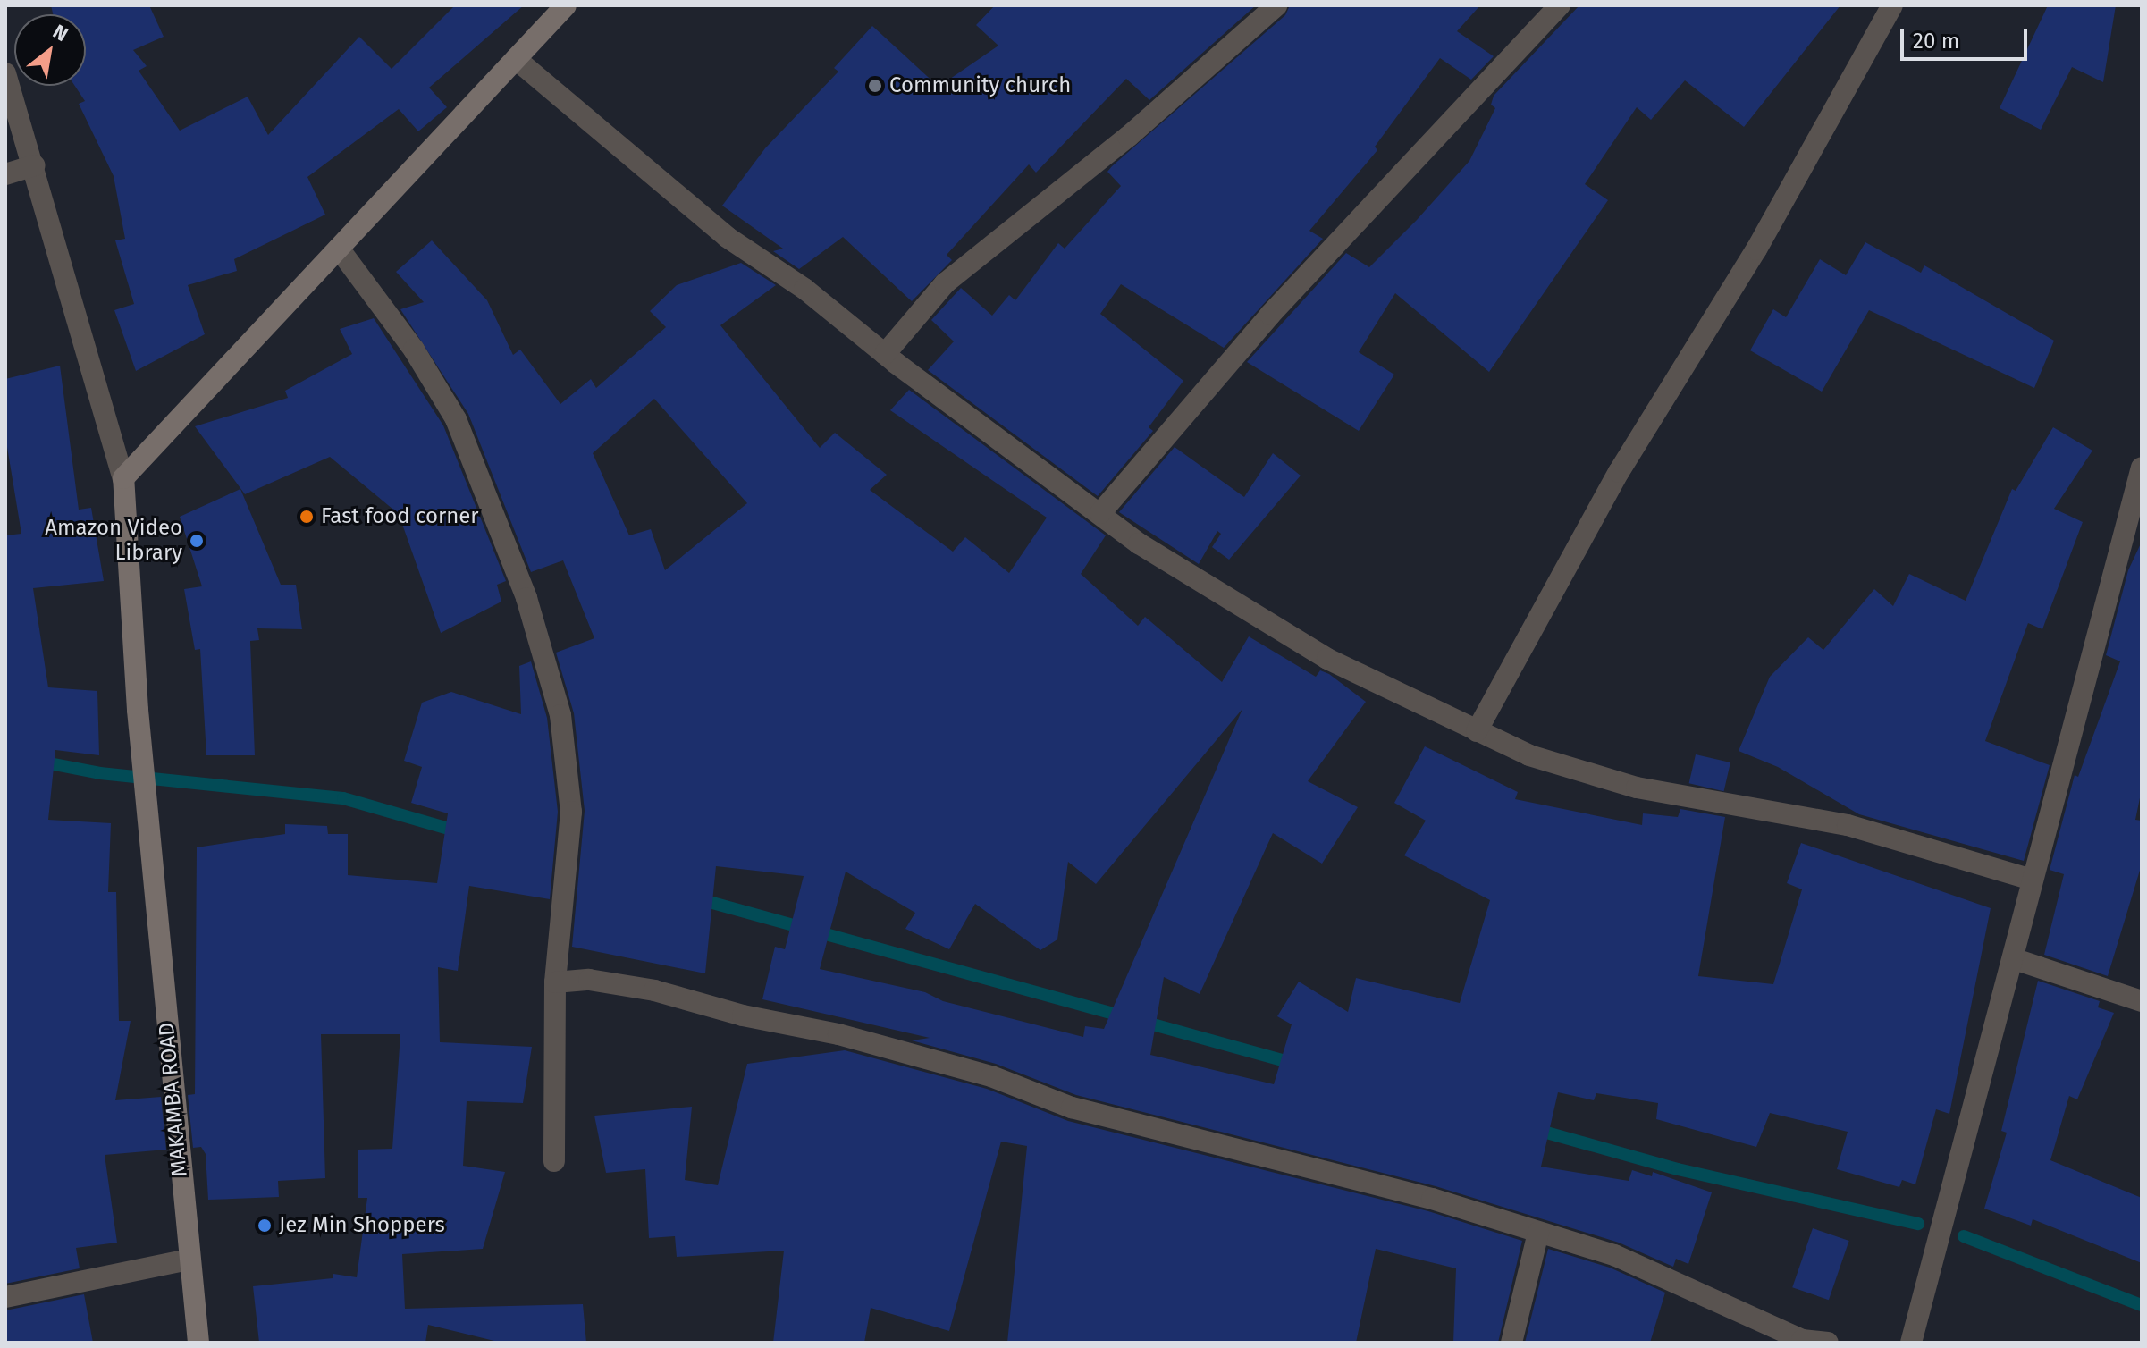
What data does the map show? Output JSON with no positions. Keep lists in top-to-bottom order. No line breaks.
{"streets":{"street":["MAKAMBA ROAD"]},"places":["Community church","Fast food corner","Amazon Video Library","Jez Min Shoppers"],"scale_bar":"20 m","north":"top right"}
